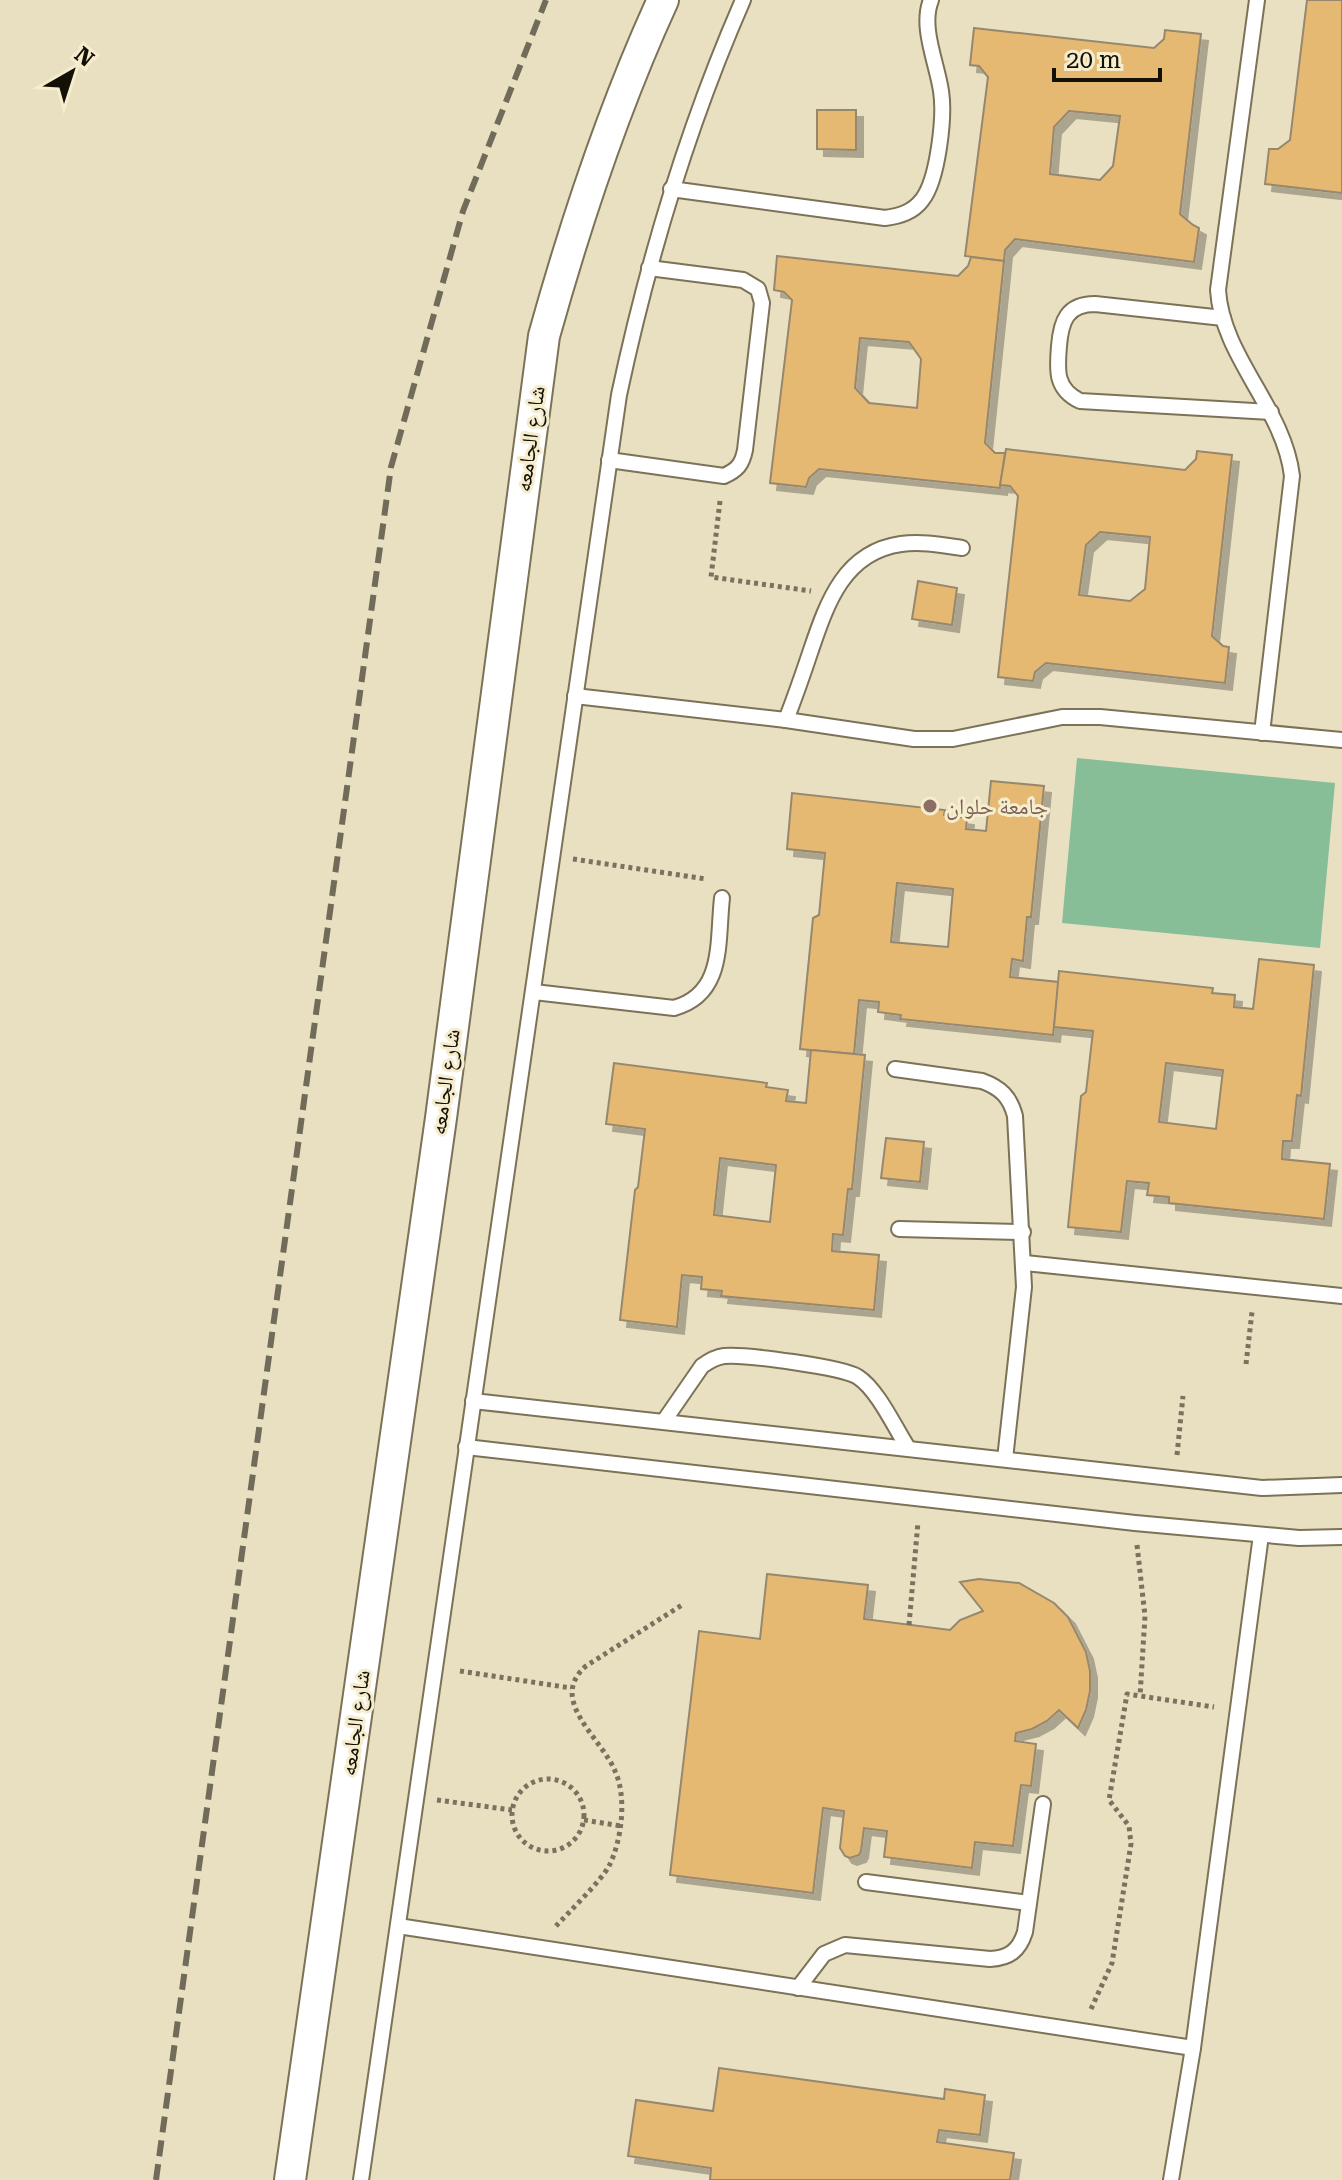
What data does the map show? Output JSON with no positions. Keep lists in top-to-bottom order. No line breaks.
{"streets":{"street":["شارع الجامعه"]},"places":["جامعة حلوان"],"scale_bar":"20 m","north":"top right"}
